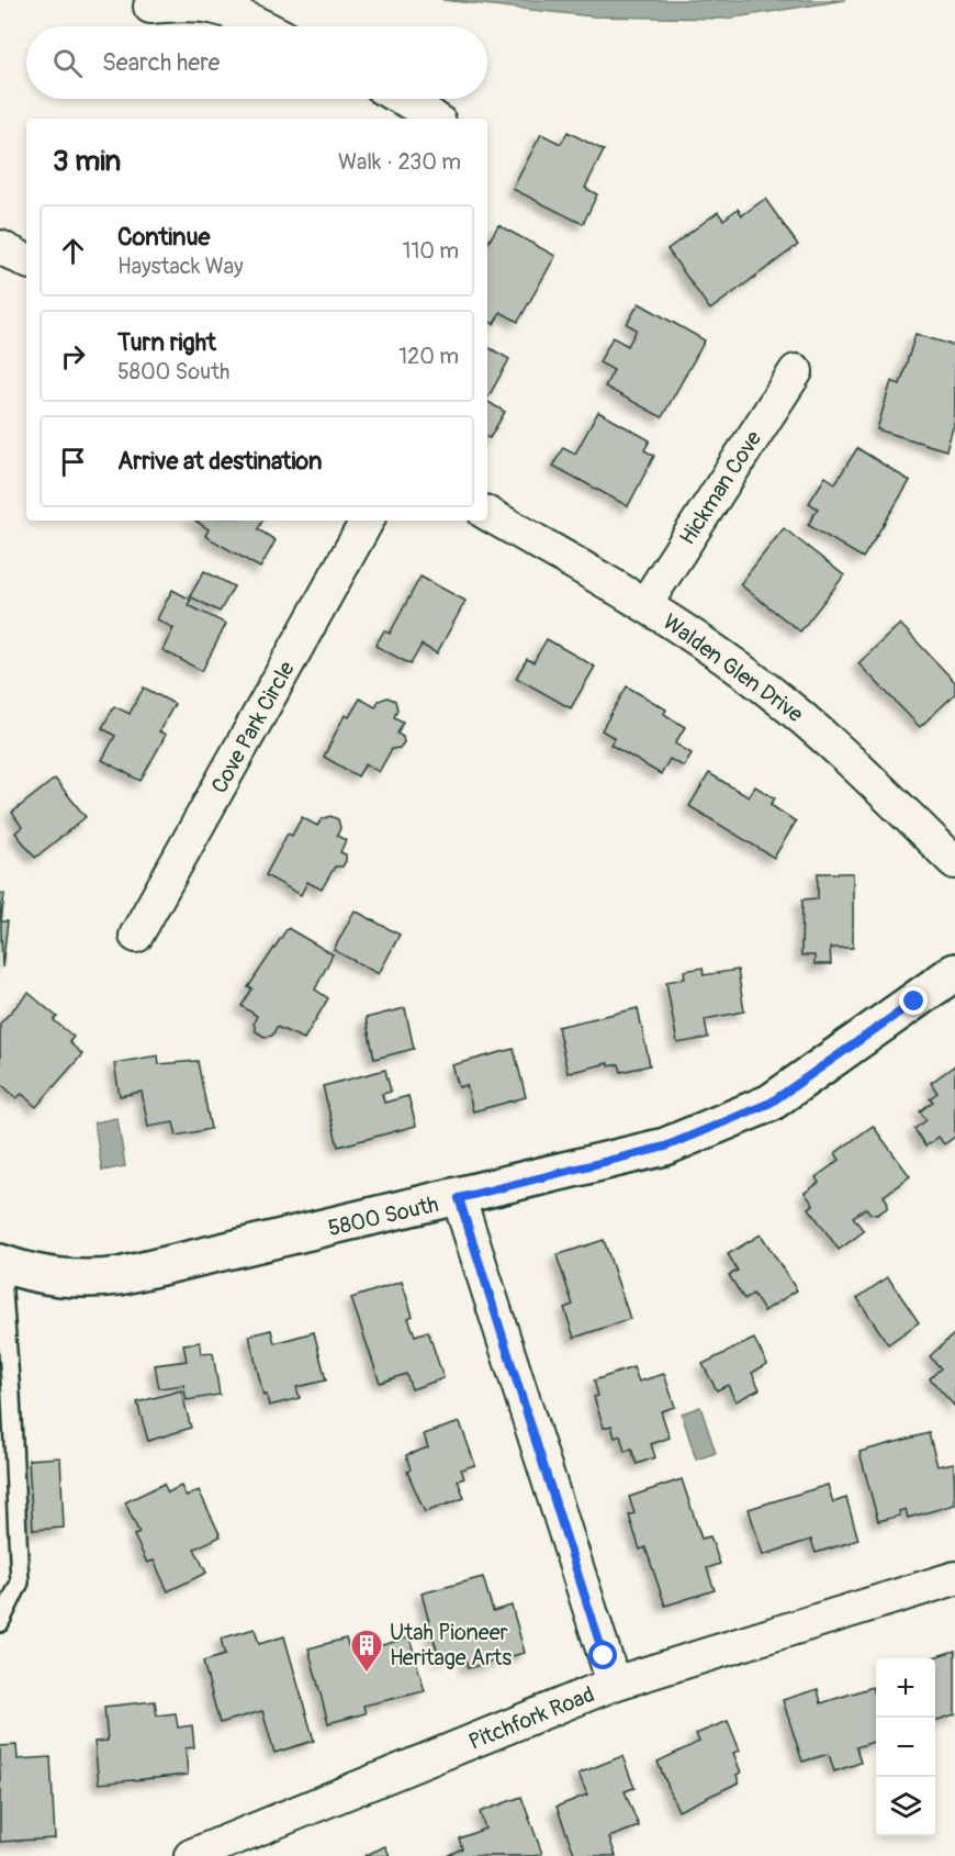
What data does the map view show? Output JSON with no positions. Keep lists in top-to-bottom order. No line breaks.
{"streets":{"street":["Hickman Cove","Walden Glen Drive","Cove Park Circle","5800 South","Pitchfork Road"]},"crossings":[["Hickman Cove","Walden Glen Drive"]],"places":{"building":["Utah Pioneer Heritage Arts"]},"page":{"search":"Search here","heading":["3 min","Walk · 230 m"],"list":[["Continue","Haystack Way","110 m"],["Turn right","5800 South","120 m"],"Arrive at destination"],"map_buttons":["+","−"]}}
